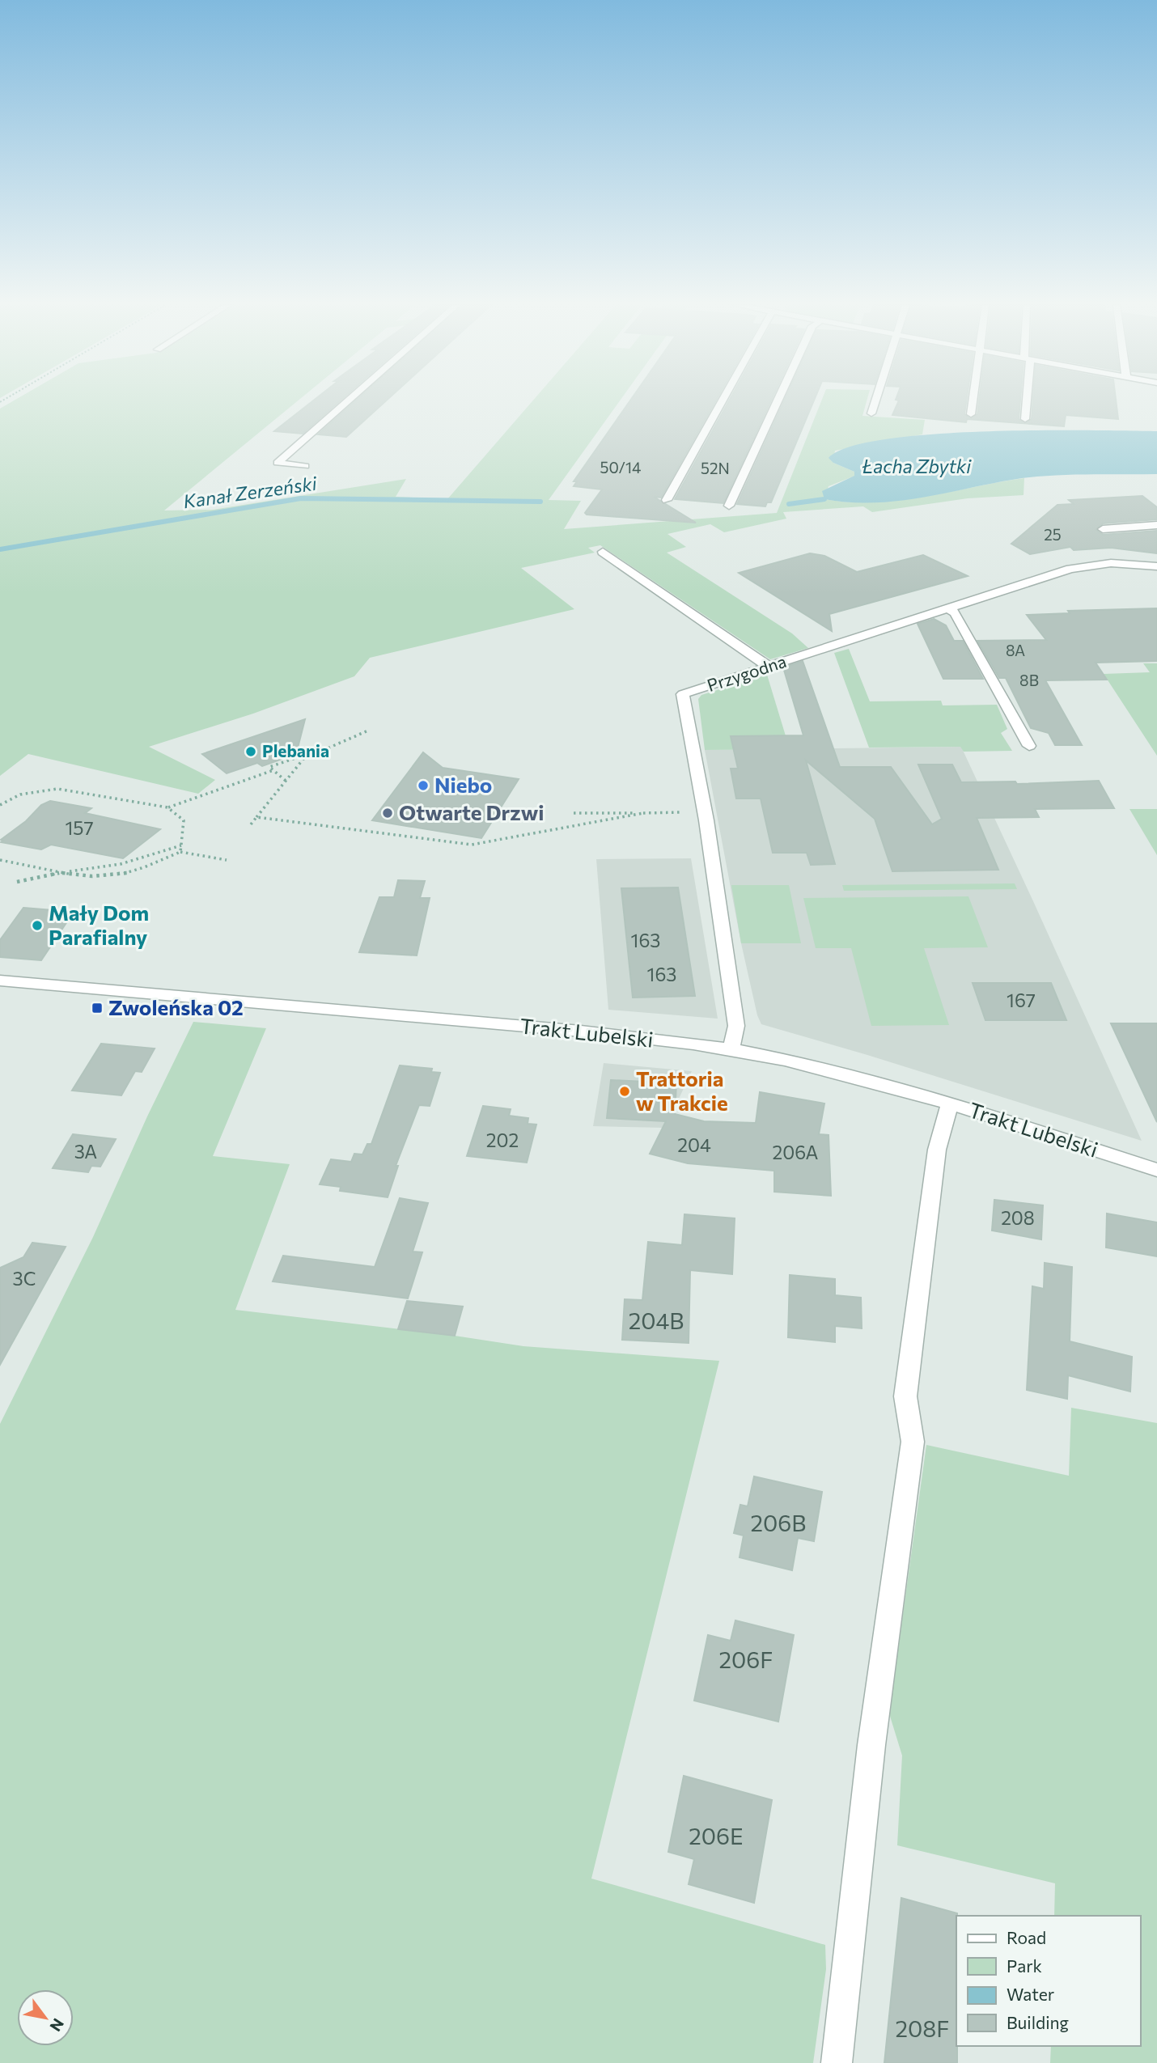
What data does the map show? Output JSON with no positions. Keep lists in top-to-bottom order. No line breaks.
{"streets":{"street":["Przygodna","Trakt Lubelski"]},"crossings":[["Przygodna","Trakt Lubelski"]],"water":["Łacha Zbytki","Kanał Zerzeński"],"places":{"other":["Plebania","Niebo","Otwarte Drzwi","Mały Dom Parafialny","Trattoria w Trakcie"],"transit":["Zwoleńska 02"]},"house_numbers":["50/14","52N","25","8A","8B","157","163","163","167","202","204","3A","206A","208","3C","204B","206B","206F","206E","208F"],"legend":["Road","Park","Water","Building"],"north":"bottom right"}
